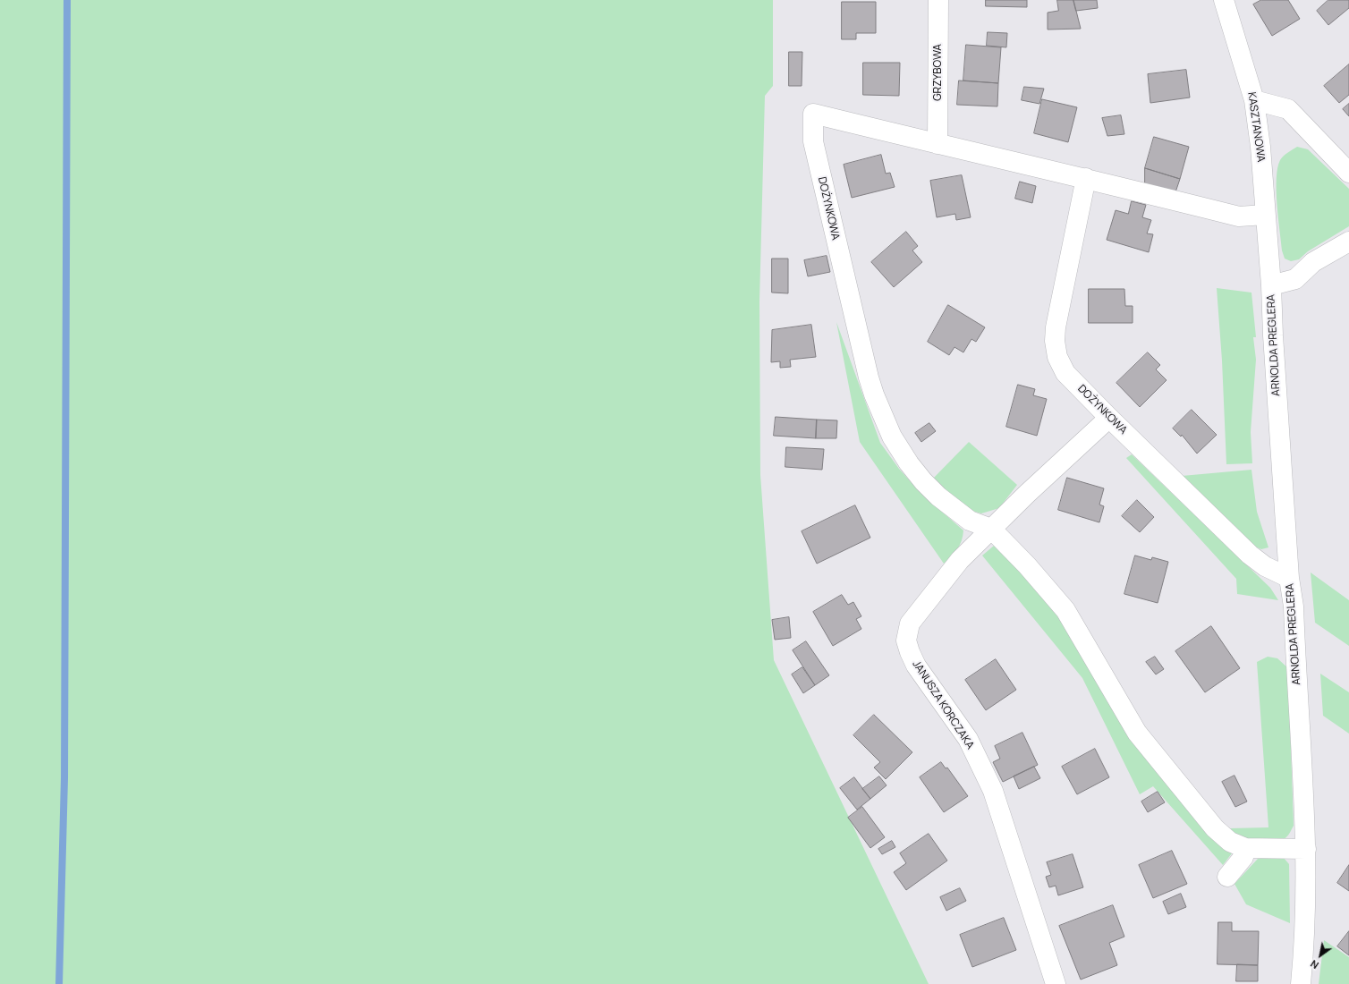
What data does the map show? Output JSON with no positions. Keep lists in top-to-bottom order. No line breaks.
{"streets":{"street":["GRZYBOWA","KASZTANOWA","DOŻYNKOWA","ARNOLDA PREGLERA","JANUSZA KORCZAKA"]},"crossings":[["GRZYBOWA","DOŻYNKOWA"],["KASZTANOWA","DOŻYNKOWA"],["KASZTANOWA","ARNOLDA PREGLERA"],["DOŻYNKOWA","ARNOLDA PREGLERA"],["DOŻYNKOWA","JANUSZA KORCZAKA"]],"north":"bottom left"}
